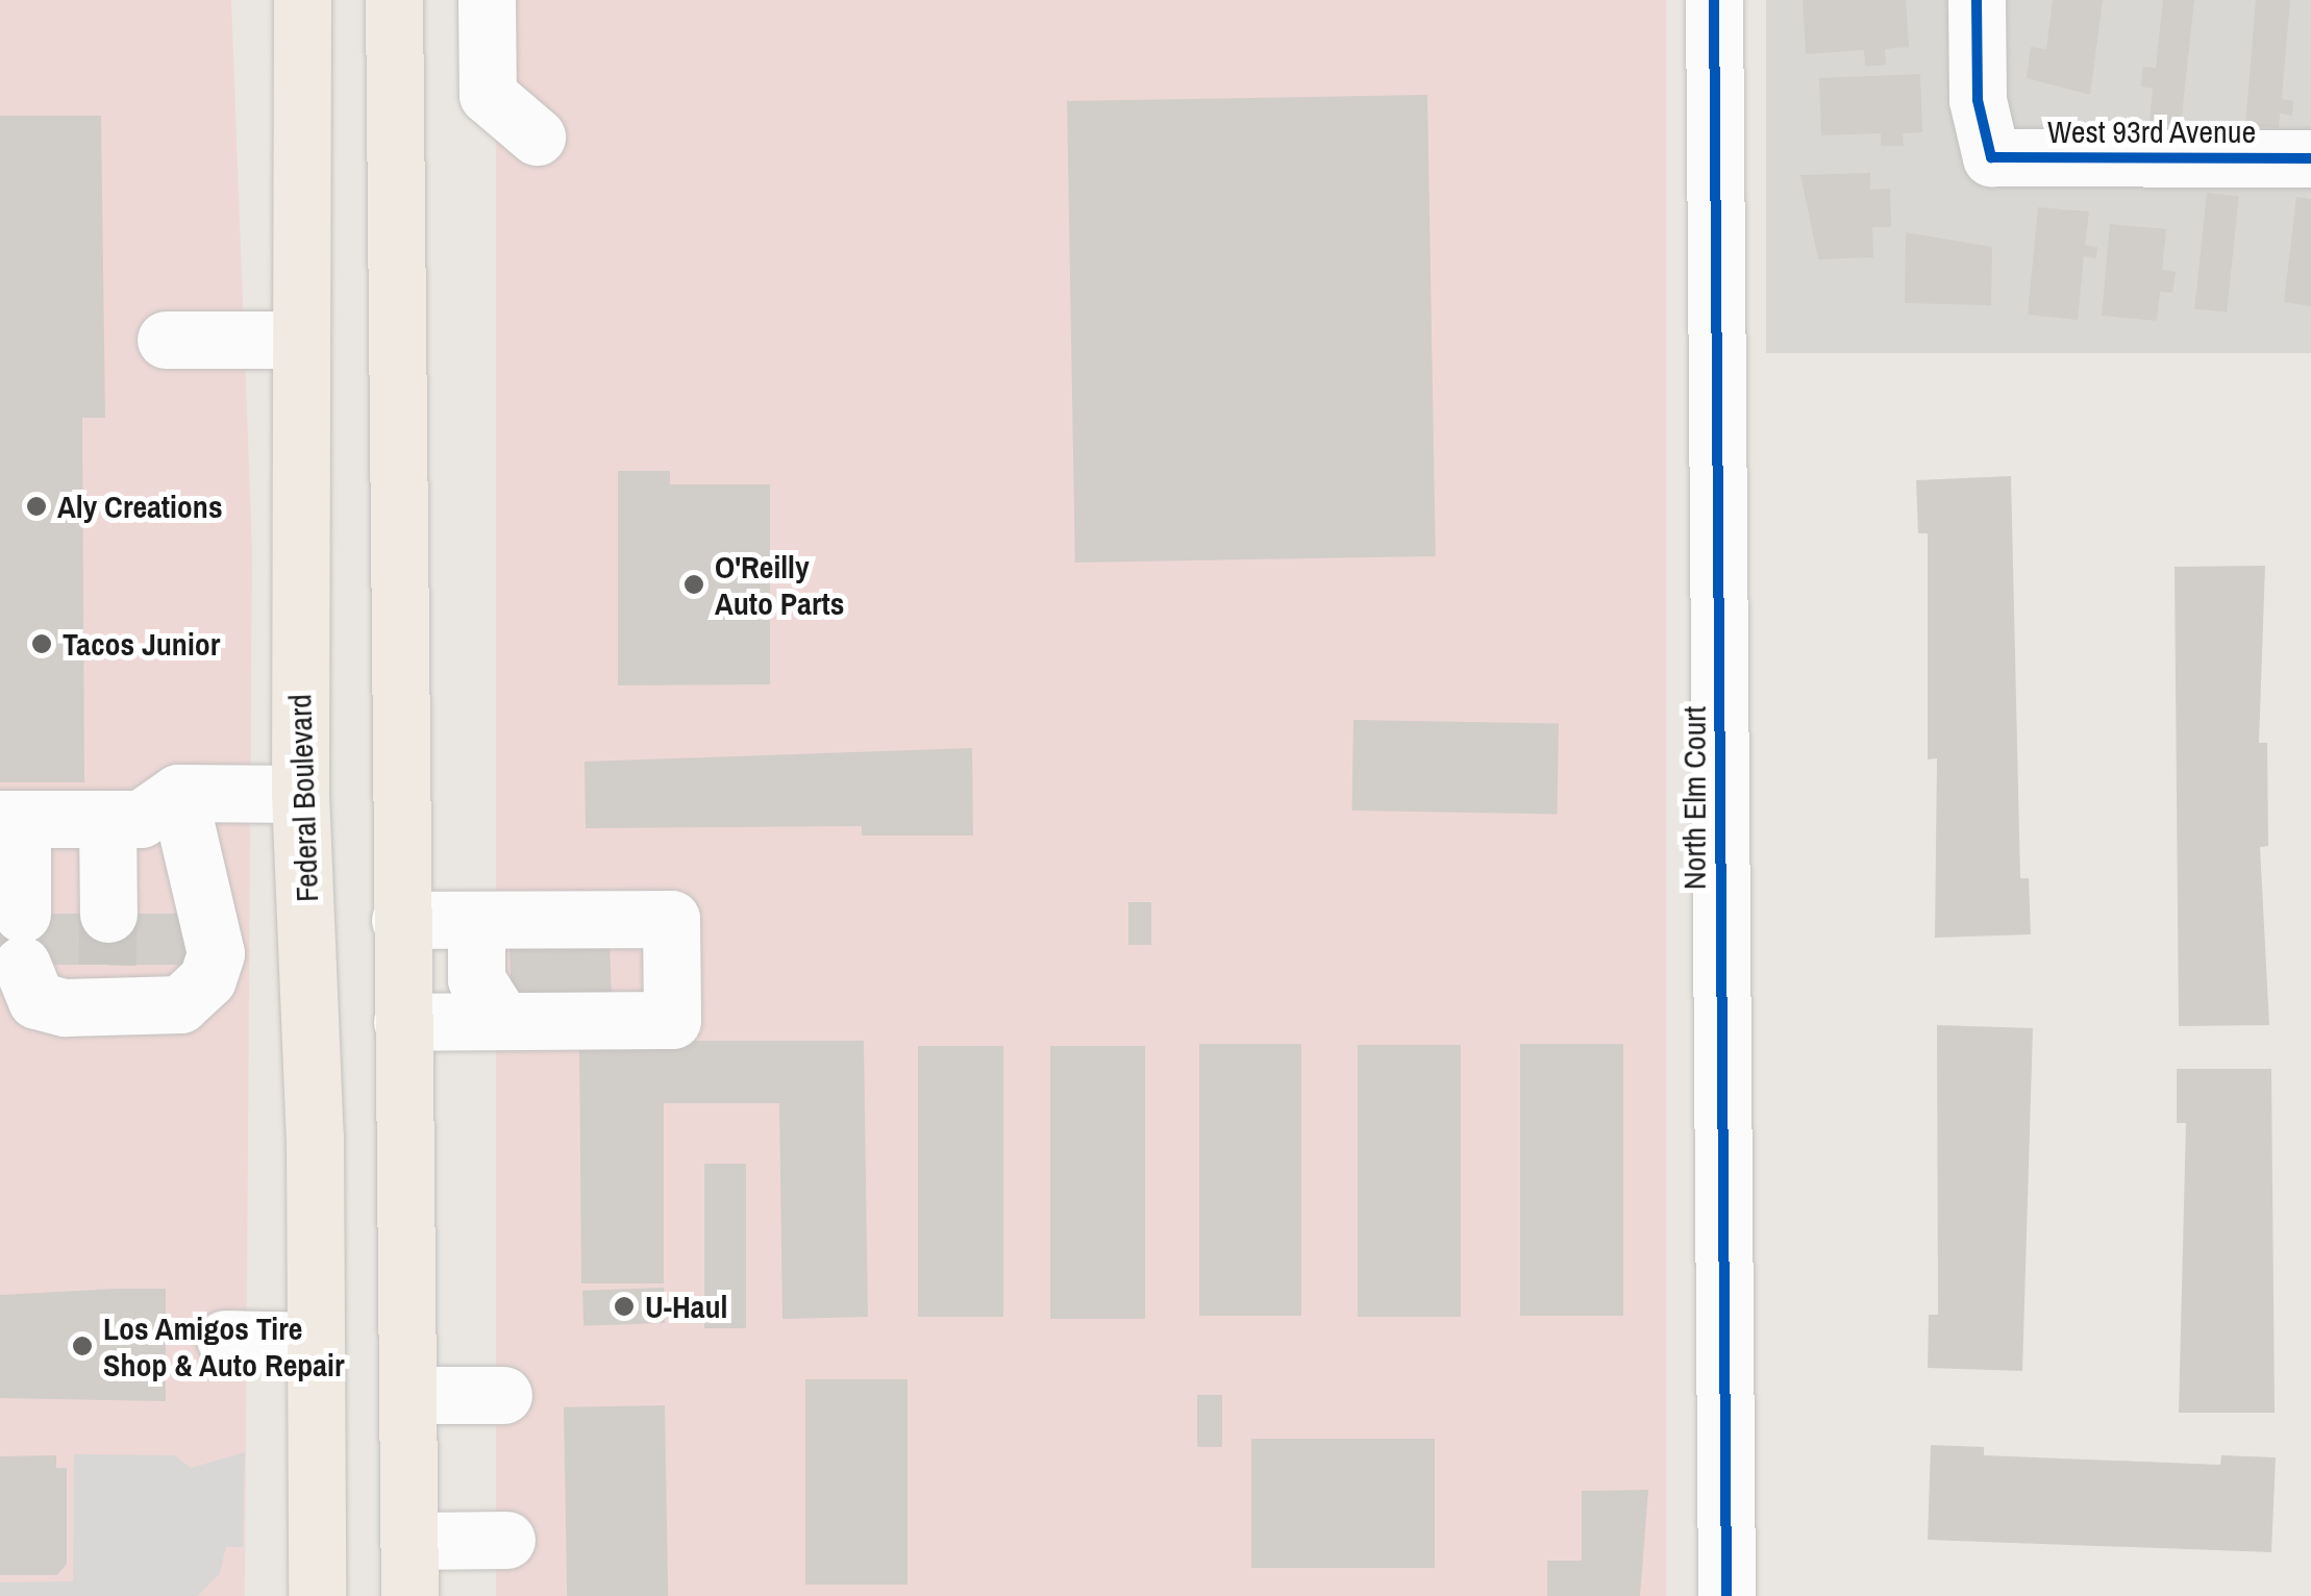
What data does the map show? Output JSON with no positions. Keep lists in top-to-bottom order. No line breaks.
{"streets":{"main road":["Federal Boulevard"],"street":["West 93rd Avenue","North Elm Court"]},"places":["Aly Creations","O'Reilly Auto Parts","Tacos Junior","U-Haul","Los Amigos Tire Shop & Auto Repair"]}
